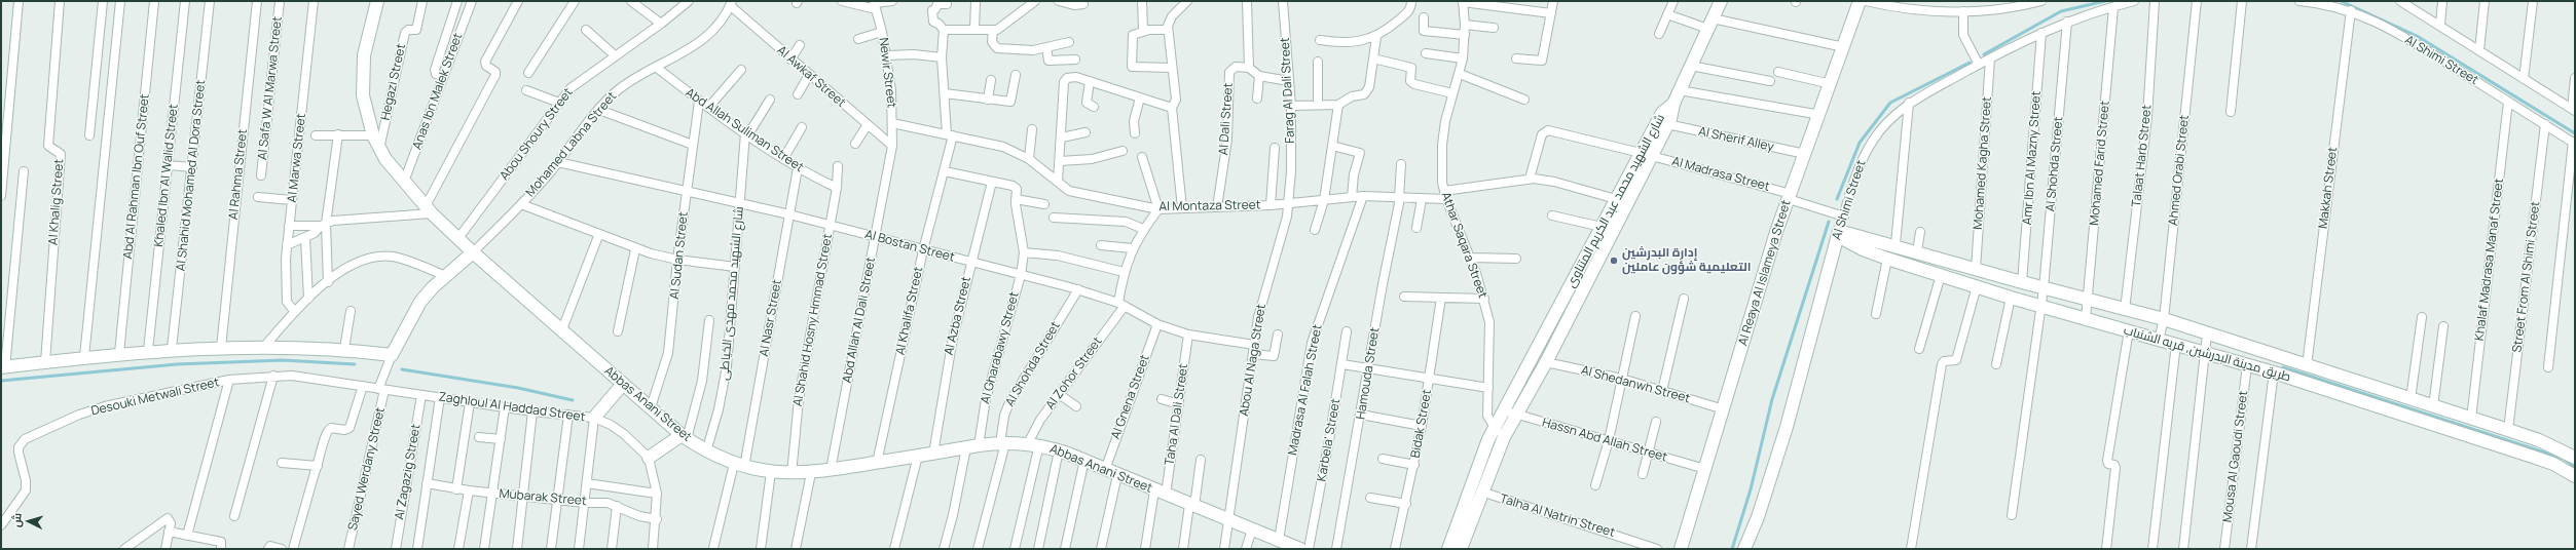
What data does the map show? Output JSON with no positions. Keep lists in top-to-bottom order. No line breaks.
{"streets":{"street":["Al Shimi Street","Newir Street","Al Awkaf Street","Hegazi Street","Al Safa W Al Marwa Street","Farag Al Dali Street","Anas Ibn Malek Street","Al Dali Street","Abd Allah Suliman Street","Abou Shoury Street","Al Sherif Alley","Mohamed Labna Street","Talaat Harb Street","Al Marwa Street","Amr Ibn Al Mazny Street","Mohamed Kagha Street","Mohamed Farid Street","Al Shohda Street","Ahmed Orabi Street","Al Rahma Street","Al Madrasa Street","Khaled Ibn Al Walid Street","Al Shahid Mohamed Al Dora Street","Abd Al Rahman Ibn Ouf Street","Makkah Street","شارع الشهيد محمد عبد الكريم المتناوى","Al Khalig Street","Al Montaza Street","Athar Saqara Street","Al Bostan Street","Al Sudan Street","Khalaf Madrasa Manaf Street","Al Reaya Al Islameya Street","Street From Al Shimi Street","شارع الشهيد محمد مهدى الخياطى","Al Khalifa Street","Al Azba Street","Al Nasr Street","Al Shahid Hosny Hmmad Street","Abd Allah Al Dali Street","Al Gharabawy Street","طريق مدينة البدرشين, قريه الشنباب","Abou Al Naga Street","Al Zohor Street","Hamouda Street","Al Shedanwh Street","Madrasa Al Falah Street","Desouki Metwali Street","Al Gnena Street","Abbas Anani Street","Zaghloul Al Haddad Street","Taha Al Dali Street","Bidak Street","Karbela' Street","Hassn Abd Allah Street","Mousa Al Gaoudi Street","Sayed Werdany Street","Al Zagazig Street","Mubarak Street","Talha Al Natrin Street"]},"crossings":[["Al Shimi Street","Amr Ibn Al Mazny Street"],["Al Shimi Street","Mohamed Kagha Street"],["Al Shimi Street","Mohamed Farid Street"],["Al Shimi Street","Al Shohda Street"],["Al Shimi Street","Al Madrasa Street"],["Al Shimi Street","Makkah Street"],["Al Shimi Street","Khalaf Madrasa Manaf Street"],["Al Shimi Street","Street From Al Shimi Street"],["Al Shimi Street","طريق مدينة البدرشين, قريه الشنباب"],["Newir Street","Al Awkaf Street"],["Newir Street","Al Montaza Street"],["Newir Street","Abd Allah Al Dali Street"],["Al Awkaf Street","Mohamed Labna Street"],["Al Awkaf Street","Abd Allah Al Dali Street"],["Hegazi Street","Abbas Anani Street"],["Farag Al Dali Street","Al Montaza Street"],["Farag Al Dali Street","Abou Al Naga Street"],["Anas Ibn Malek Street","Abbas Anani Street"],["Al Dali Street","Al Montaza Street"],["Abd Allah Suliman Street","Mohamed Labna Street"],["Abd Allah Suliman Street","Al Sudan Street"],["Abd Allah Suliman Street","شارع الشهيد محمد مهدى الخياطى"],["Abd Allah Suliman Street","Al Nasr Street"],["Abd Allah Suliman Street","Al Shahid Hosny Hmmad Street"],["Abou Shoury Street","Abbas Anani Street"],["Al Sherif Alley","شارع الشهيد محمد عبد الكريم المتناوى"],["Al Sherif Alley","Al Reaya Al Islameya Street"],["Mohamed Labna Street","Al Bostan Street"],["Mohamed Labna Street","Abbas Anani Street"],["Talaat Harb Street","طريق مدينة البدرشين, قريه الشنباب"],["Amr Ibn Al Mazny Street","طريق مدينة البدرشين, قريه الشنباب"],["Mohamed Kagha Street","طريق مدينة البدرشين, قريه الشنباب"],["Mohamed Farid Street","طريق مدينة البدرشين, قريه الشنباب"],["Al Shohda Street","Al Bostan Street"],["Al Shohda Street","طريق مدينة البدرشين, قريه الشنباب"],["Al Shohda Street","Abbas Anani Street"],["Ahmed Orabi Street","طريق مدينة البدرشين, قريه الشنباب"],["Al Madrasa Street","شارع الشهيد محمد عبد الكريم المتناوى"],["Al Madrasa Street","Al Montaza Street"],["Al Madrasa Street","Al Reaya Al Islameya Street"],["Makkah Street","طريق مدينة البدرشين, قريه الشنباب"],["شارع الشهيد محمد عبد الكريم المتناوى","Al Montaza Street"],["شارع الشهيد محمد عبد الكريم المتناوى","Athar Saqara Street"],["شارع الشهيد محمد عبد الكريم المتناوى","Al Shedanwh Street"],["شارع الشهيد محمد عبد الكريم المتناوى","Hassn Abd Allah Street"],["شارع الشهيد محمد عبد الكريم المتناوى","Talha Al Natrin Street"],["Al Montaza Street","Athar Saqara Street"],["Al Montaza Street","Al Khalifa Street"],["Al Montaza Street","Abou Al Naga Street"],["Al Montaza Street","Hamouda Street"],["Al Montaza Street","Madrasa Al Falah Street"],["Al Bostan Street","Al Sudan Street"],["Al Bostan Street","شارع الشهيد محمد مهدى الخياطى"],["Al Bostan Street","Al Khalifa Street"],["Al Bostan Street","Al Azba Street"],["Al Bostan Street","Al Nasr Street"],["Al Bostan Street","Al Shahid Hosny Hmmad Street"],["Al Bostan Street","Abd Allah Al Dali Street"],["Al Bostan Street","Al Gharabawy Street"],["Al Bostan Street","Abou Al Naga Street"],["Al Bostan Street","Al Zohor Street"],["Al Bostan Street","Al Gnena Street"],["Al Bostan Street","Taha Al Dali Street"],["Al Sudan Street","Abbas Anani Street"],["Khalaf Madrasa Manaf Street","طريق مدينة البدرشين, قريه الشنباب"],["Al Reaya Al Islameya Street","Al Shedanwh Street"],["Al Reaya Al Islameya Street","Hassn Abd Allah Street"],["Street From Al Shimi Street","طريق مدينة البدرشين, قريه الشنباب"],["شارع الشهيد محمد مهدى الخياطى","Abbas Anani Street"],["Al Khalifa Street","Abbas Anani Street"],["Al Azba Street","Abbas Anani Street"],["Al Nasr Street","Abbas Anani Street"],["Al Shahid Hosny Hmmad Street","Abbas Anani Street"],["Abd Allah Al Dali Street","Abbas Anani Street"],["Al Gharabawy Street","Abbas Anani Street"],["طريق مدينة البدرشين, قريه الشنباب","Mousa Al Gaoudi Street"],["Abou Al Naga Street","Abbas Anani Street"],["Al Zohor Street","Abbas Anani Street"],["Madrasa Al Falah Street","Abbas Anani Street"],["Desouki Metwali Street","Zaghloul Al Haddad Street"],["Al Gnena Street","Abbas Anani Street"],["Abbas Anani Street","Taha Al Dali Street"],["Zaghloul Al Haddad Street","Sayed Werdany Street"],["Zaghloul Al Haddad Street","Al Zagazig Street"]],"places":["إدارة البدرشين التعليمية شؤون عاملين"],"north":"left"}
